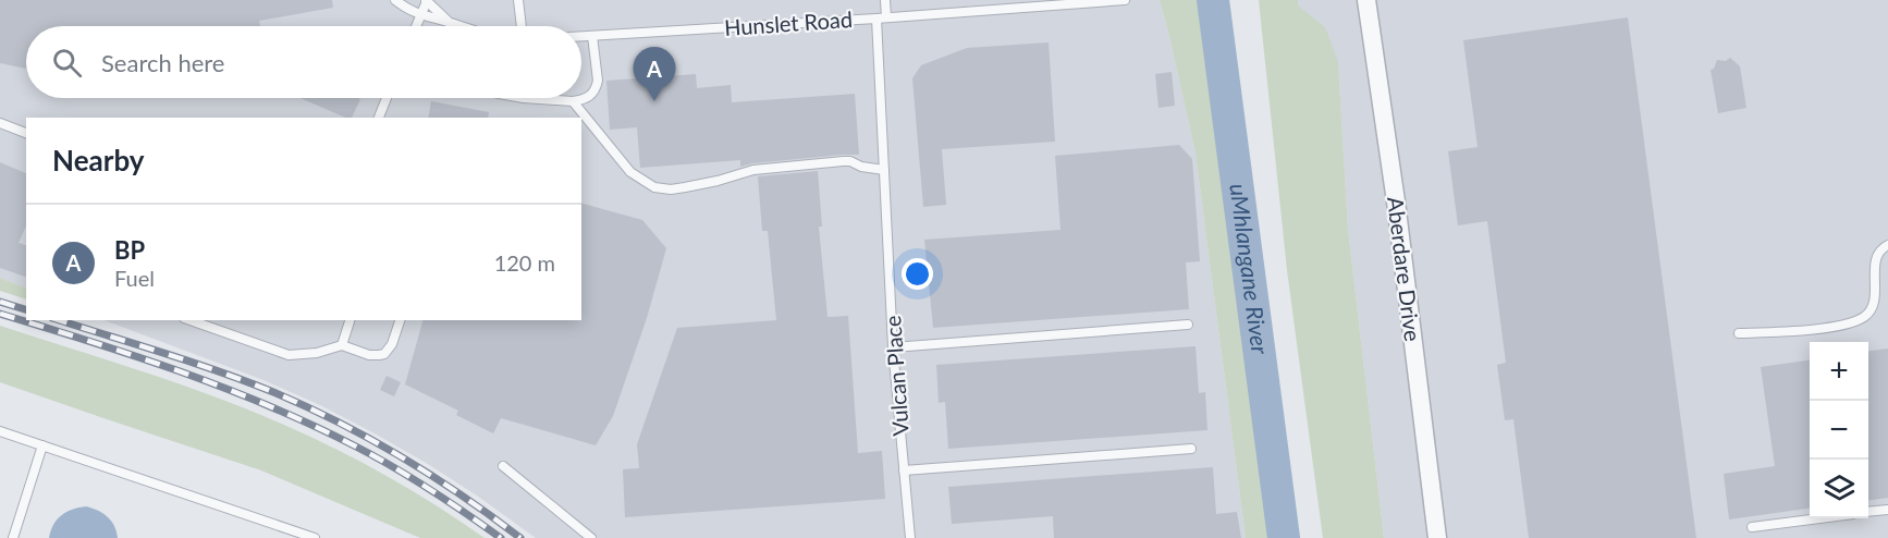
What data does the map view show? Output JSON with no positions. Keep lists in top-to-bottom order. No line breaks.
{"streets":{"street":["Aberdare Drive"],"lane":["Hunslet Road","Vulcan Place"]},"crossings":[["Hunslet Road","Vulcan Place"]],"water":["uMhlangane River"],"page":{"search":"Search here","pins":"A","heading":"Nearby","list":[{"mark":"A","name":"BP","note":"Fuel","value":"120 m"}],"map_buttons":["+","−"]}}
